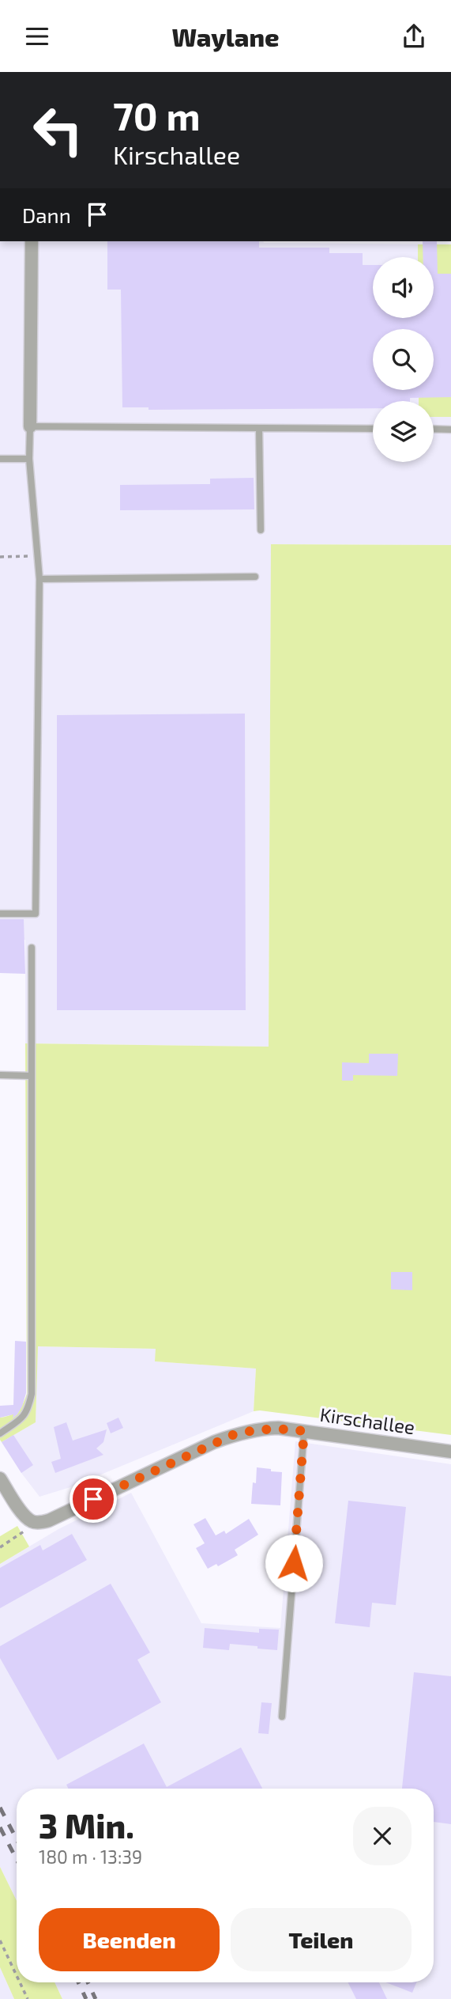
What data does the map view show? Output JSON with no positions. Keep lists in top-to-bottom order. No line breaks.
{"streets":{"street":["Kirschallee"]},"page":{"header":"Waylane","turn":["70 m","Kirschallee"],"then":"Dann","heading":["3 Min.","180 m · 13:39"],"buttons":["Beenden","Teilen"]}}
